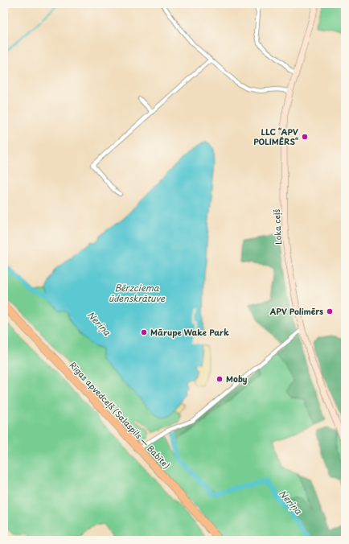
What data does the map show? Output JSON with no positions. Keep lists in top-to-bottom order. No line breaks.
{"streets":{"highway":["Rīgas apvedceļš (Salaspils — Babīte)"],"main road":["Loka ceļš"]},"water":["Bērzciema ūdenskrātuve","Neriņa"],"places":["LLC “APV POLIMĒRS“","APV Polimērs","Mārupe Wake Park","Moby"]}
